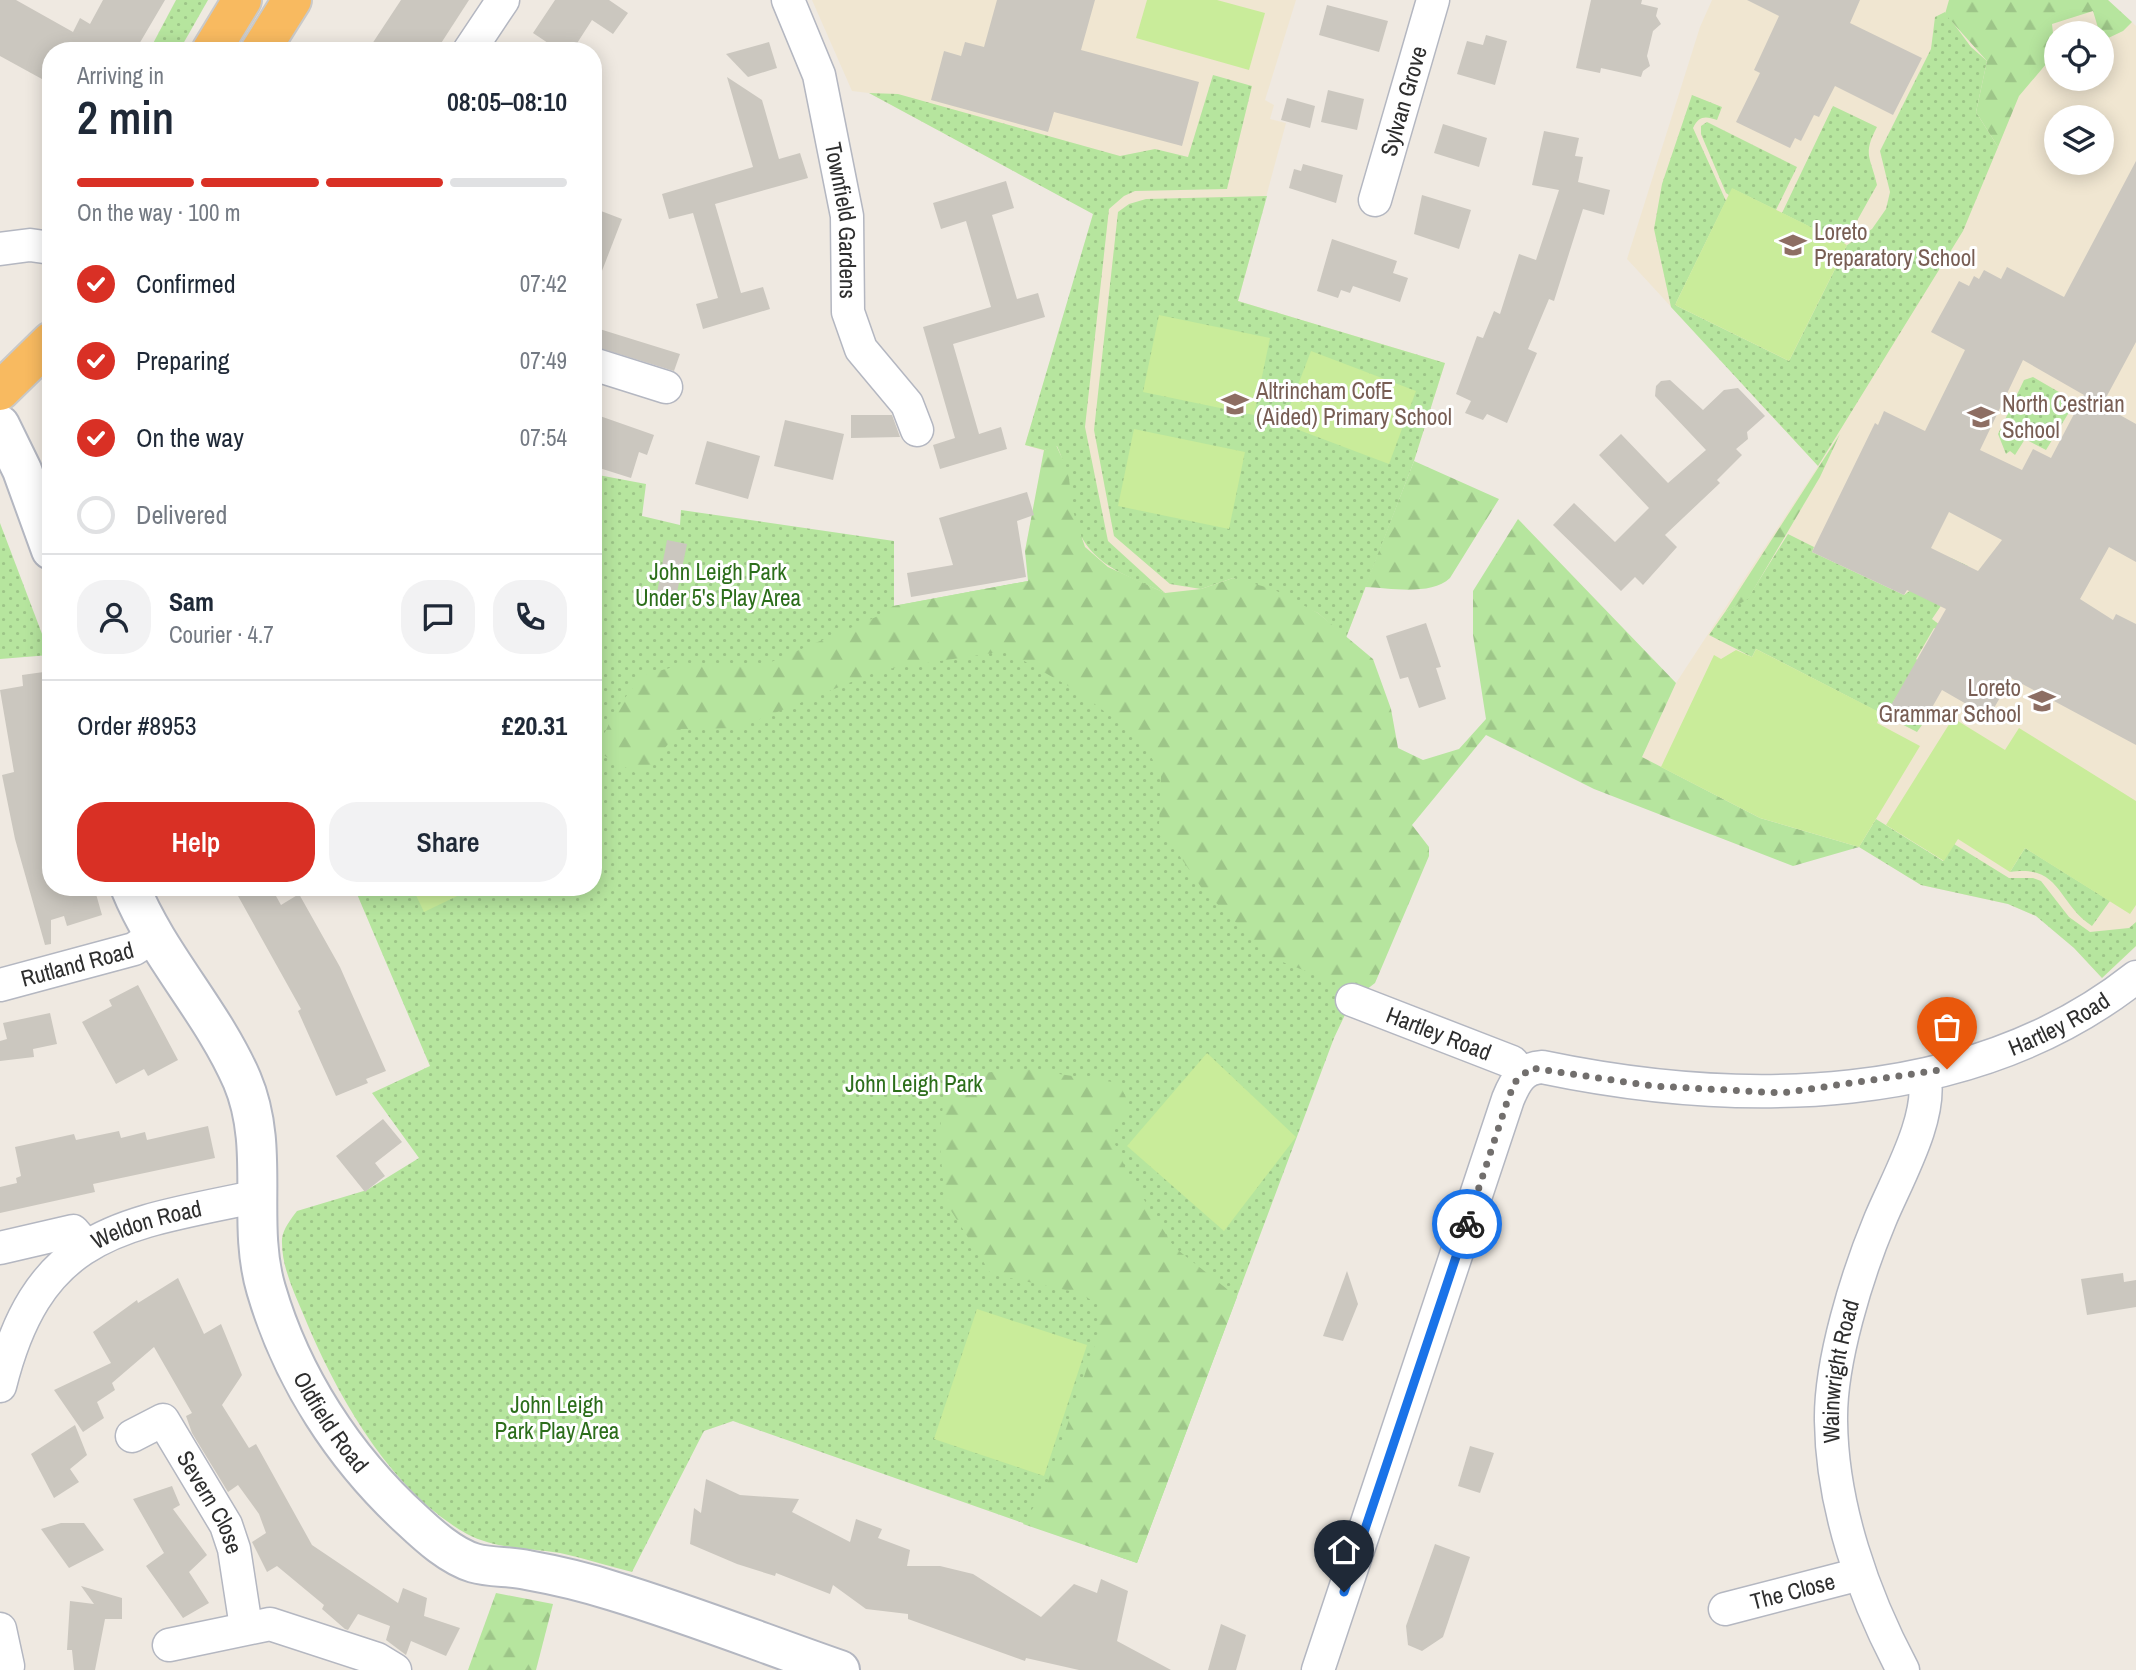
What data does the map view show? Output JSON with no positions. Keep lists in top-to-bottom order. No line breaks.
{"streets":{"street":["Sylvan Grove","Townfield Gardens","Rutland Road","Hartley Road","Weldon Road","Wainwright Road","Oldfield Road","Severn Close","The Close"]},"crossings":[["Rutland Road","Oldfield Road"],["Hartley Road","Wainwright Road"],["Weldon Road","Oldfield Road"],["Wainwright Road","The Close"]],"parks":["John Leigh Park Under 5's Play Area","John Leigh Park","John Leigh Park Play Area"],"places":{"school or university":["Loreto Preparatory School","Altrincham CofE (Aided) Primary School","North Cestrian School","Loreto Grammar School"]},"page":{"heading":["2 min","Arriving in","08:05–08:10"],"panel":["Sam","Courier · 4.7","Order #8953","£20.31"],"bar":"On the way · 100 m","list":[["Confirmed","07:42"],["Preparing","07:49"],["On the way","07:54"],"Delivered"],"buttons":["Help","Share"]}}
